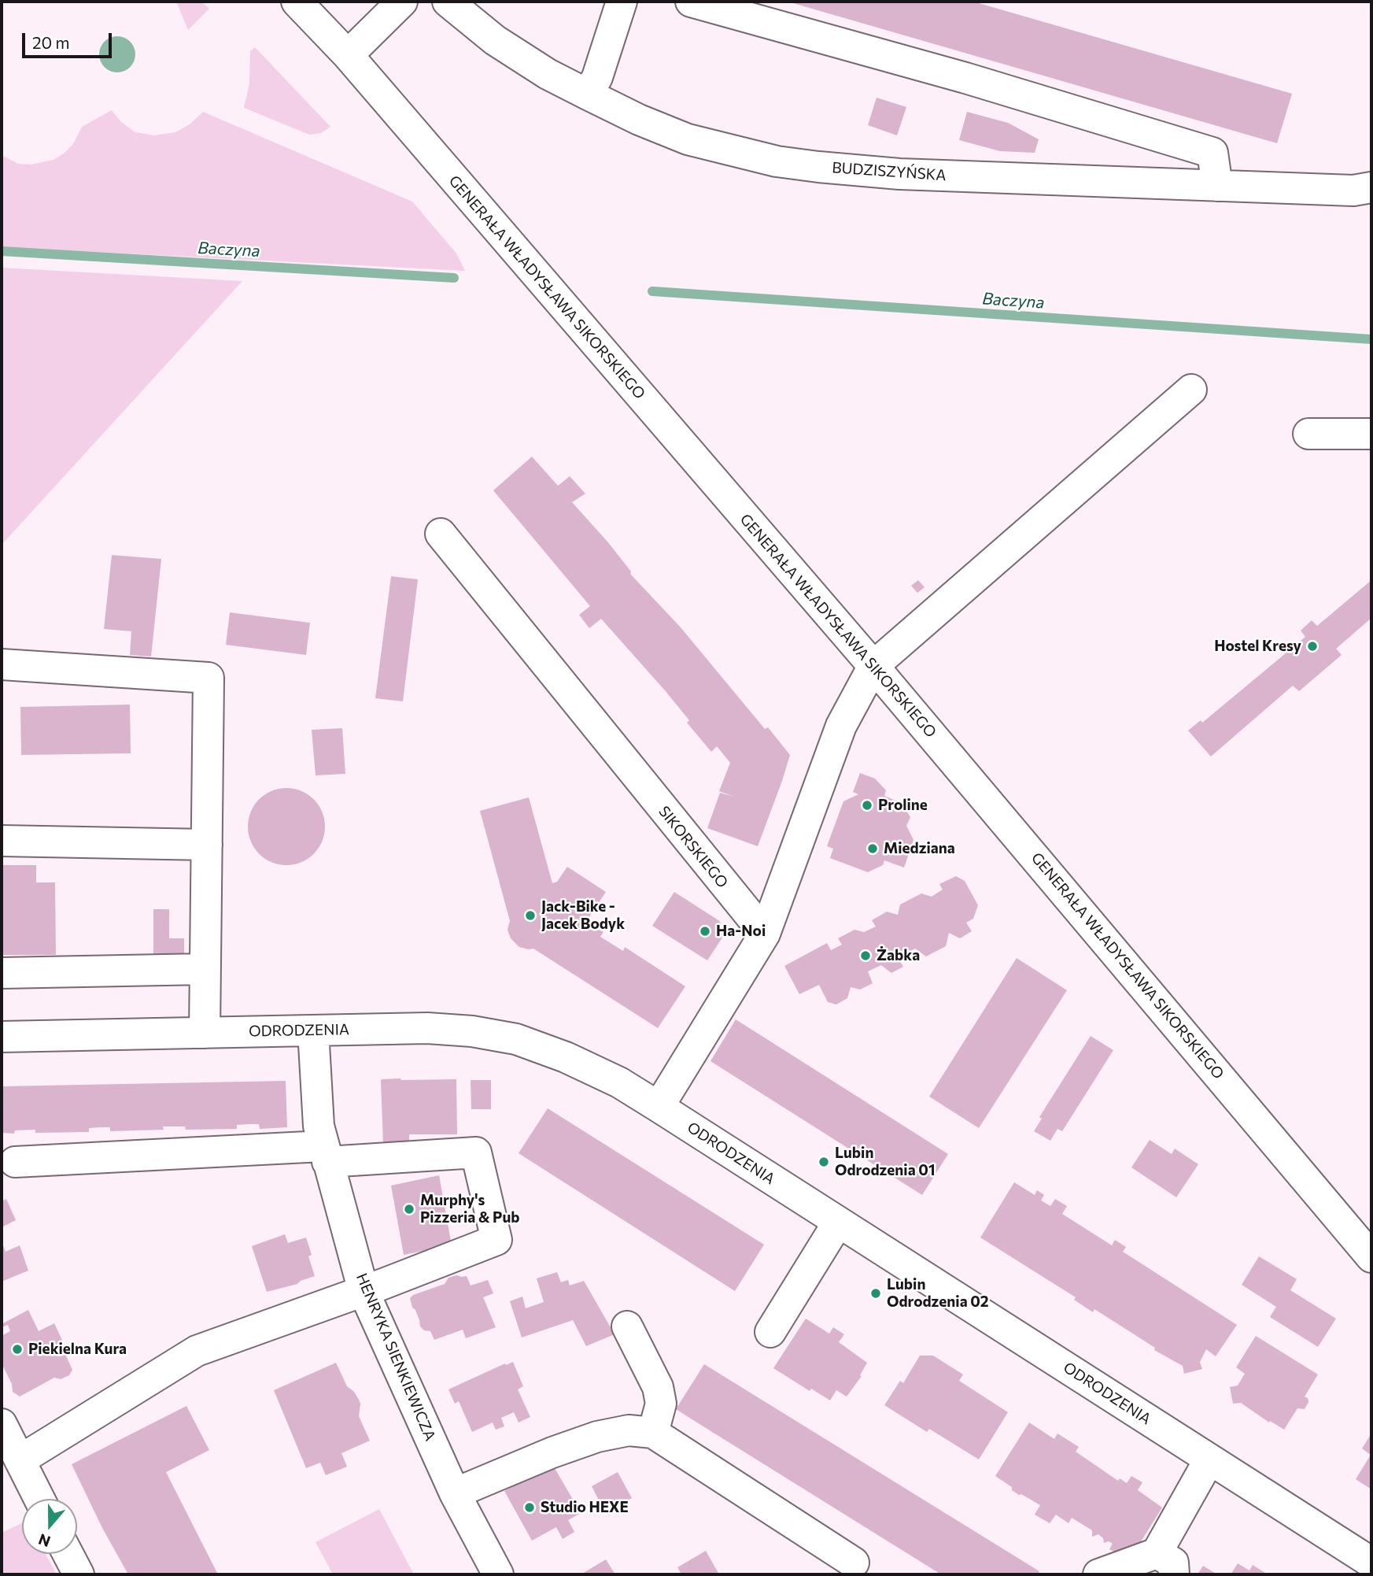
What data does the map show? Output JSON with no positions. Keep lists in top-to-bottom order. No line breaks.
{"streets":{"street":["BUDZISZYŃSKA","GENERAŁA WŁADYSŁAWA SIKORSKIEGO","SIKORSKIEGO","ODRODZENIA","HENRYKA SIENKIEWICZA"]},"crossings":[["ODRODZENIA","HENRYKA SIENKIEWICZA"]],"water":["Baczyna"],"places":["Hostel Kresy","Proline","Miedziana","Jack-Bike - Jacek Bodyk","Ha-Noi","Żabka","Lubin Odrodzenia 01","Murphy's Pizzeria & Pub","Lubin Odrodzenia 02","Piekielna Kura","Studio HEXE"],"scale_bar":"20 m","north":"bottom"}
